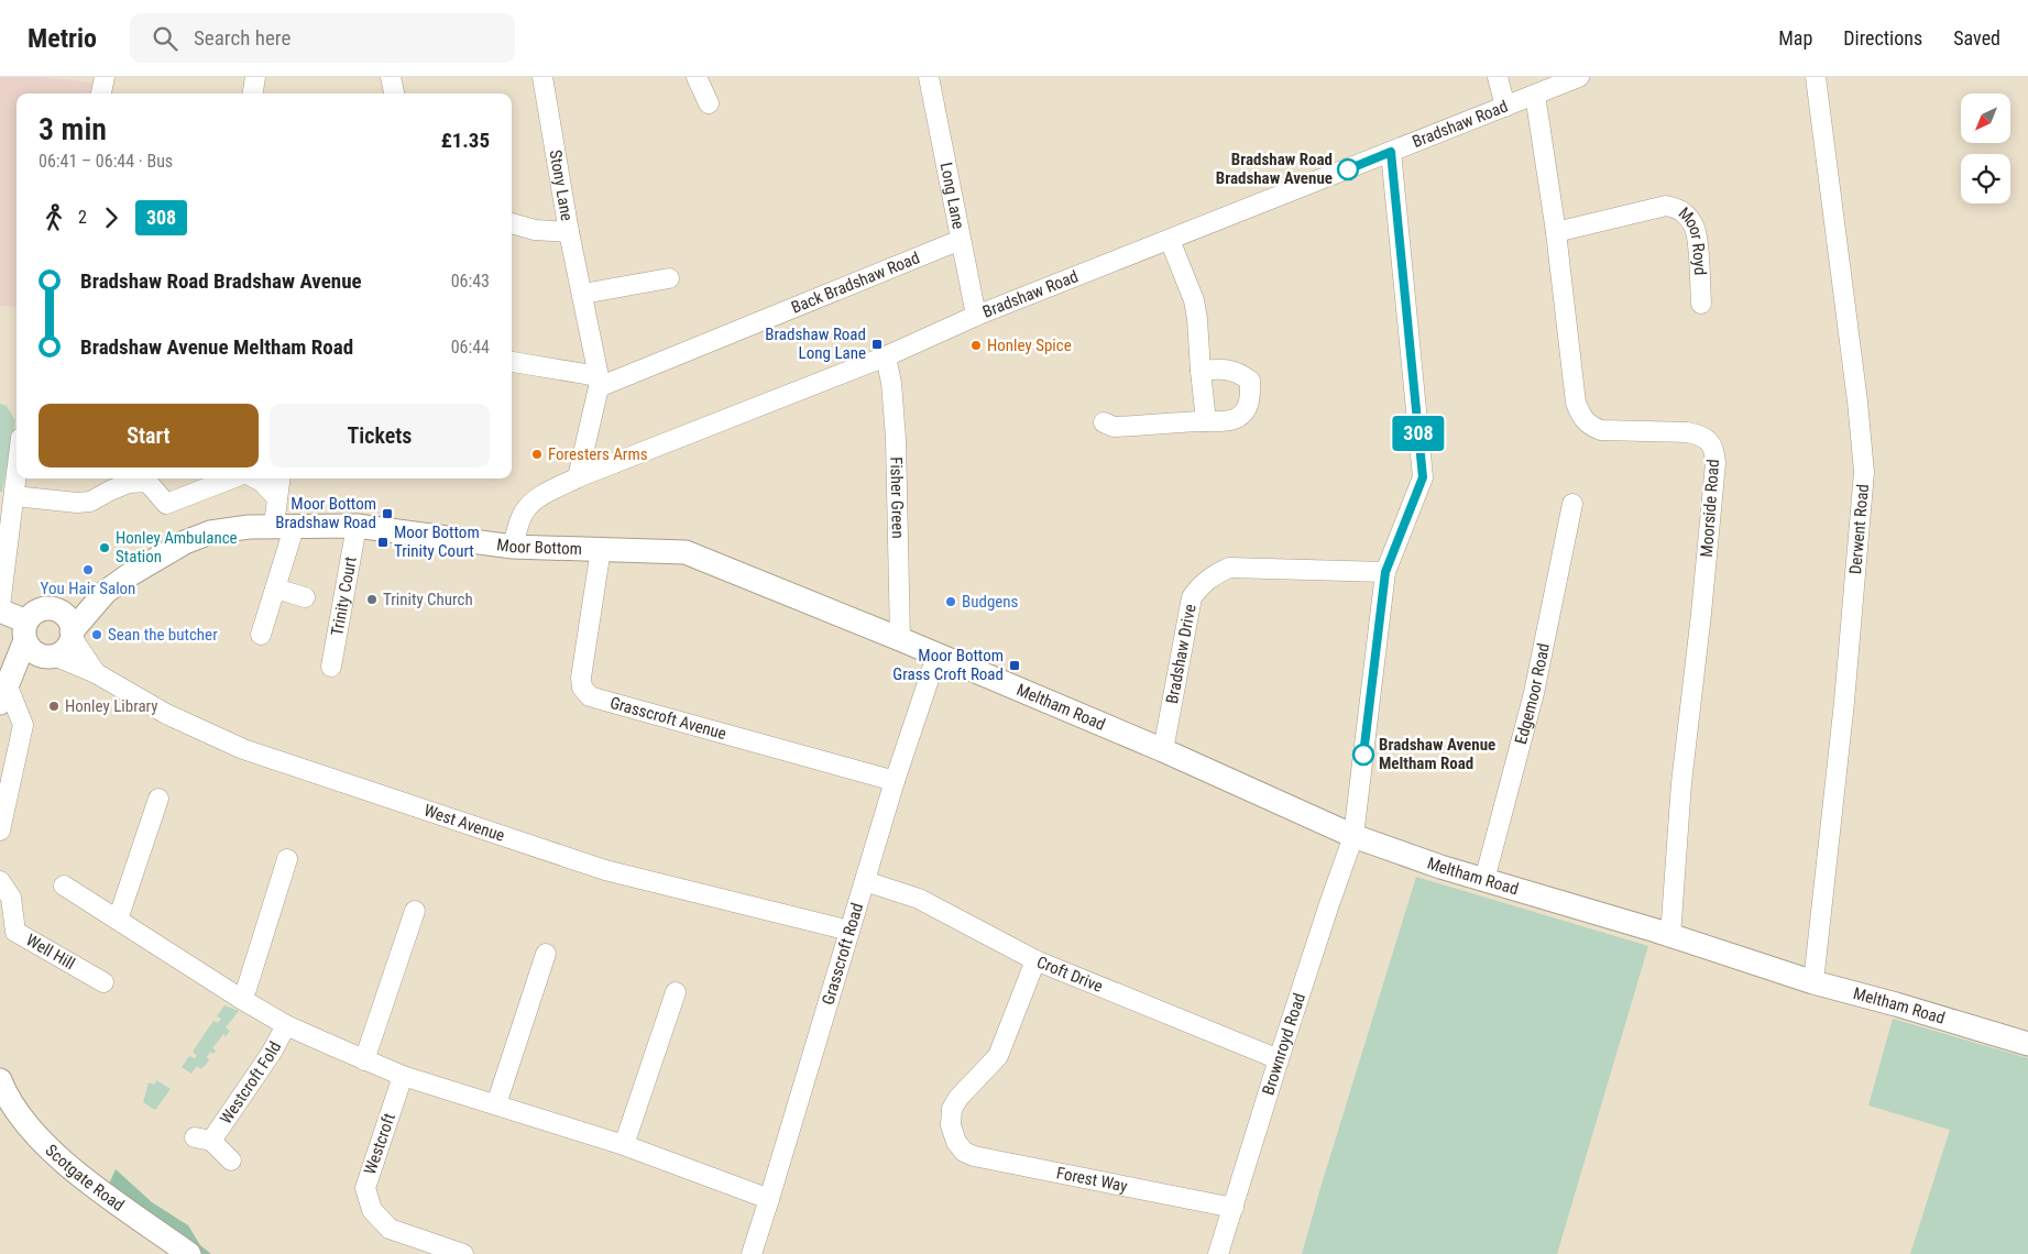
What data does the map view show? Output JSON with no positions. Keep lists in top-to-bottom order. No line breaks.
{"streets":{"street":["Bradshaw Road","Stony Lane","Long Lane","Moor Royd","Back Bradshaw Road","Fisher Green","Moorside Road","Derwent Road","Moor Bottom","Trinity Court","Bradshaw Drive","Edgemoor Road","Meltham Road","Grasscroft Avenue","West Avenue","Well Hill","Grasscroft Road","Croft Drive","Brownroyd Road","Westcroft Fold","Westcroft","Scotgate Road","Forest Way"]},"crossings":[["Bradshaw Road","Stony Lane"],["Bradshaw Road","Long Lane"],["Bradshaw Road","Fisher Green"],["Bradshaw Road","Moorside Road"],["Bradshaw Road","Moor Bottom"],["Bradshaw Road","Brownroyd Road"],["Stony Lane","Back Bradshaw Road"],["Long Lane","Back Bradshaw Road"],["Moor Royd","Moorside Road"],["Fisher Green","Moor Bottom"],["Moorside Road","Meltham Road"],["Derwent Road","Meltham Road"],["Moor Bottom","Trinity Court"],["Moor Bottom","Meltham Road"],["Moor Bottom","Grasscroft Avenue"],["Moor Bottom","West Avenue"],["Moor Bottom","Grasscroft Road"],["Bradshaw Drive","Meltham Road"],["Bradshaw Drive","Brownroyd Road"],["Edgemoor Road","Meltham Road"],["Meltham Road","Grasscroft Road"],["Meltham Road","Brownroyd Road"],["Grasscroft Avenue","Grasscroft Road"],["West Avenue","Grasscroft Road"],["Grasscroft Road","Croft Drive"],["Croft Drive","Brownroyd Road"],["Croft Drive","Forest Way"],["Brownroyd Road","Forest Way"]],"places":{"other":["Bradshaw Road Bradshaw Avenue","Honley Spice","Foresters Arms","Honley Ambulance Station","You Hair Salon","Trinity Church","Budgens","Sean the butcher","Honley Library","Bradshaw Avenue Meltham Road"],"transit":["Bradshaw Road Long Lane","Moor Bottom Bradshaw Road","Moor Bottom Trinity Court","Moor Bottom Grass Croft Road"]},"lines":["bus line 308"],"north":"bottom left","page":{"header":"Metrio","search":"Search here","nav":["Map","Directions","Saved"],"on_map":"308","heading":["3 min","06:41 – 06:44 · Bus","£1.35"],"legs":["2","308"],"list":[{"name":"Bradshaw Road Bradshaw Avenue","value":"06:43"},{"name":"Bradshaw Avenue Meltham Road","value":"06:44"}],"buttons":["Start","Tickets"]}}
